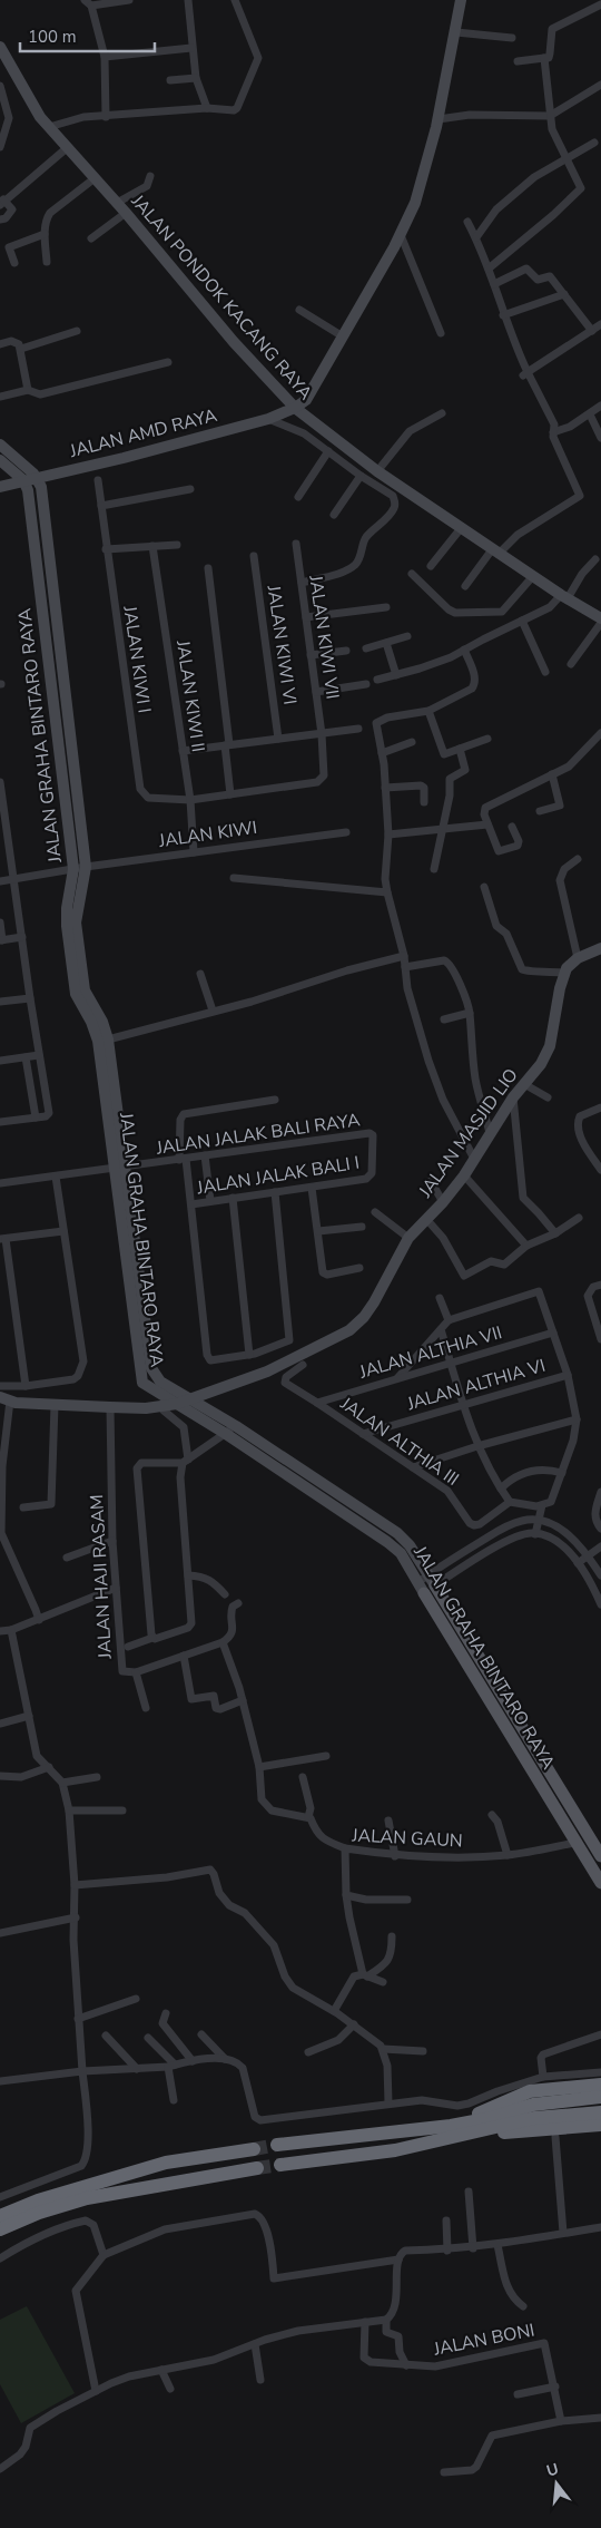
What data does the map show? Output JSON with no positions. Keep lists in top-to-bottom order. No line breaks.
{"streets":{"main road":["JALAN PONDOK KACANG RAYA","JALAN AMD RAYA","JALAN GRAHA BINTARO RAYA","JALAN MASJID LIO"],"street":["JALAN KIWI VII","JALAN KIWI VI","JALAN KIWI I","JALAN KIWI II","JALAN KIWI","JALAN JALAK BALI RAYA","JALAN JALAK BALI I","JALAN ALTHIA VII","JALAN ALTHIA VI","JALAN ALTHIA III","JALAN HAJI RASAM","JALAN GAUN","JALAN BONI"]},"crossings":[["JALAN PONDOK KACANG RAYA","JALAN AMD RAYA"],["JALAN AMD RAYA","JALAN GRAHA BINTARO RAYA"],["JALAN KIWI VII","JALAN KIWI I"],["JALAN KIWI I","JALAN KIWI II"],["JALAN KIWI II","JALAN KIWI"],["JALAN GRAHA BINTARO RAYA","JALAN KIWI"],["JALAN GRAHA BINTARO RAYA","JALAN MASJID LIO"],["JALAN GRAHA BINTARO RAYA","JALAN JALAK BALI RAYA"],["JALAN GRAHA BINTARO RAYA","JALAN GAUN"],["JALAN MASJID LIO","JALAN HAJI RASAM"],["JALAN JALAK BALI RAYA","JALAN JALAK BALI I"],["JALAN ALTHIA VII","JALAN ALTHIA III"],["JALAN ALTHIA VI","JALAN ALTHIA III"]],"scale_bar":"100 m","north":"top"}
